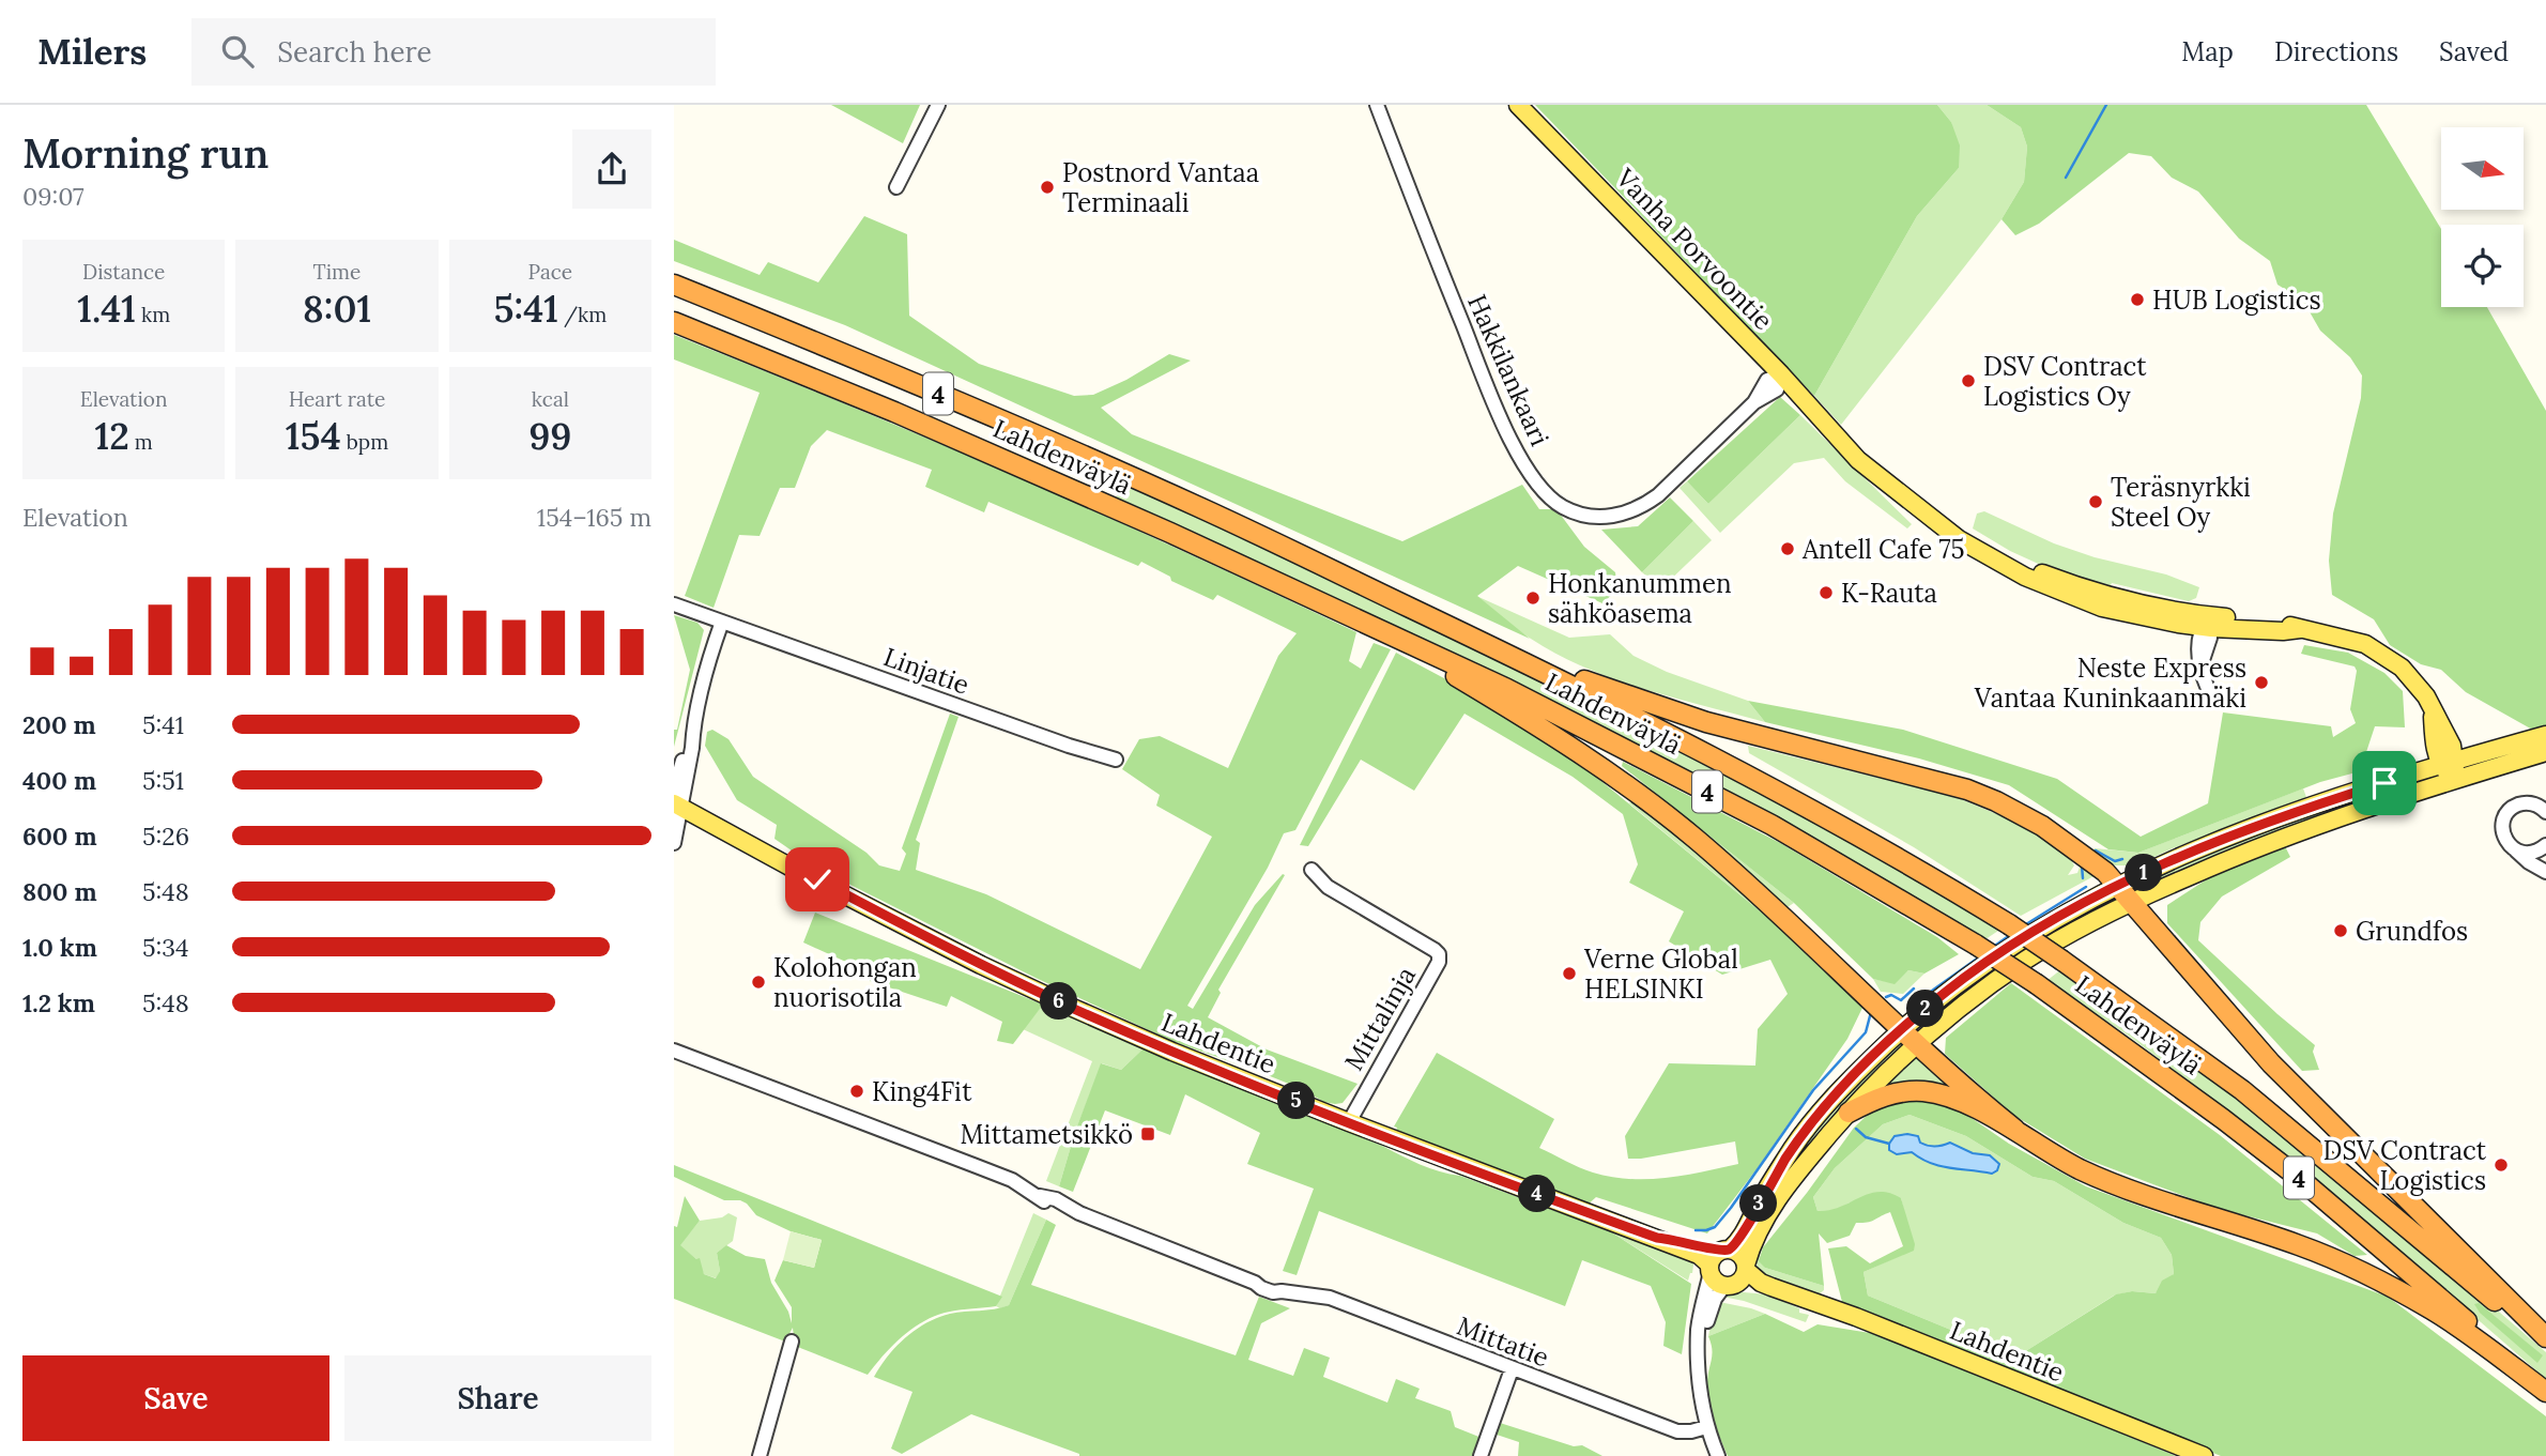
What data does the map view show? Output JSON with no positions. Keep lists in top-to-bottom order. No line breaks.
{"streets":{"highway":["4","Lahdenväylä"],"main road":["Vanha Porvoontie","Lahdentie"],"street":["Hakkilankaari","Linjatie","Mittalinja","Mittatie"]},"crossings":[["Vanha Porvoontie","Hakkilankaari"],["Mittalinja","Lahdentie"]],"places":{"other":["Postnord Vantaa Terminaali","HUB Logistics","DSV Contract Logistics Oy","Teräsnyrkki Steel Oy","Antell Cafe 75","K-Rauta","Honkanummen sähköasema","Neste Express Vantaa Kuninkaanmäki","Grundfos","Verne Global HELSINKI","Kolohongan nuorisotila","King4Fit","DSV Contract Logistics"],"transit":["Mittametsikkö"]},"north":"right","page":{"header":"Milers","search":"Search here","nav":["Map","Directions","Saved"],"heading":["Morning run","09:07"],"stats":[["Distance","1.41 km"],["Time","8:01"],["Pace","5:41 /km"],["Elevation","12 m"],["Heart rate","154 bpm"],["kcal","99"]],"chart":["Elevation","154–165 m"],"list":[{"name":"200 m","note":"5:41"},{"name":"400 m","note":"5:51"},{"name":"600 m","note":"5:26"},{"name":"800 m","note":"5:48"},{"name":"1.0 km","note":"5:34"},{"name":"1.2 km","note":"5:48"}],"pins":["1","6","2","5","4","3"],"buttons":["Save","Share"]}}
